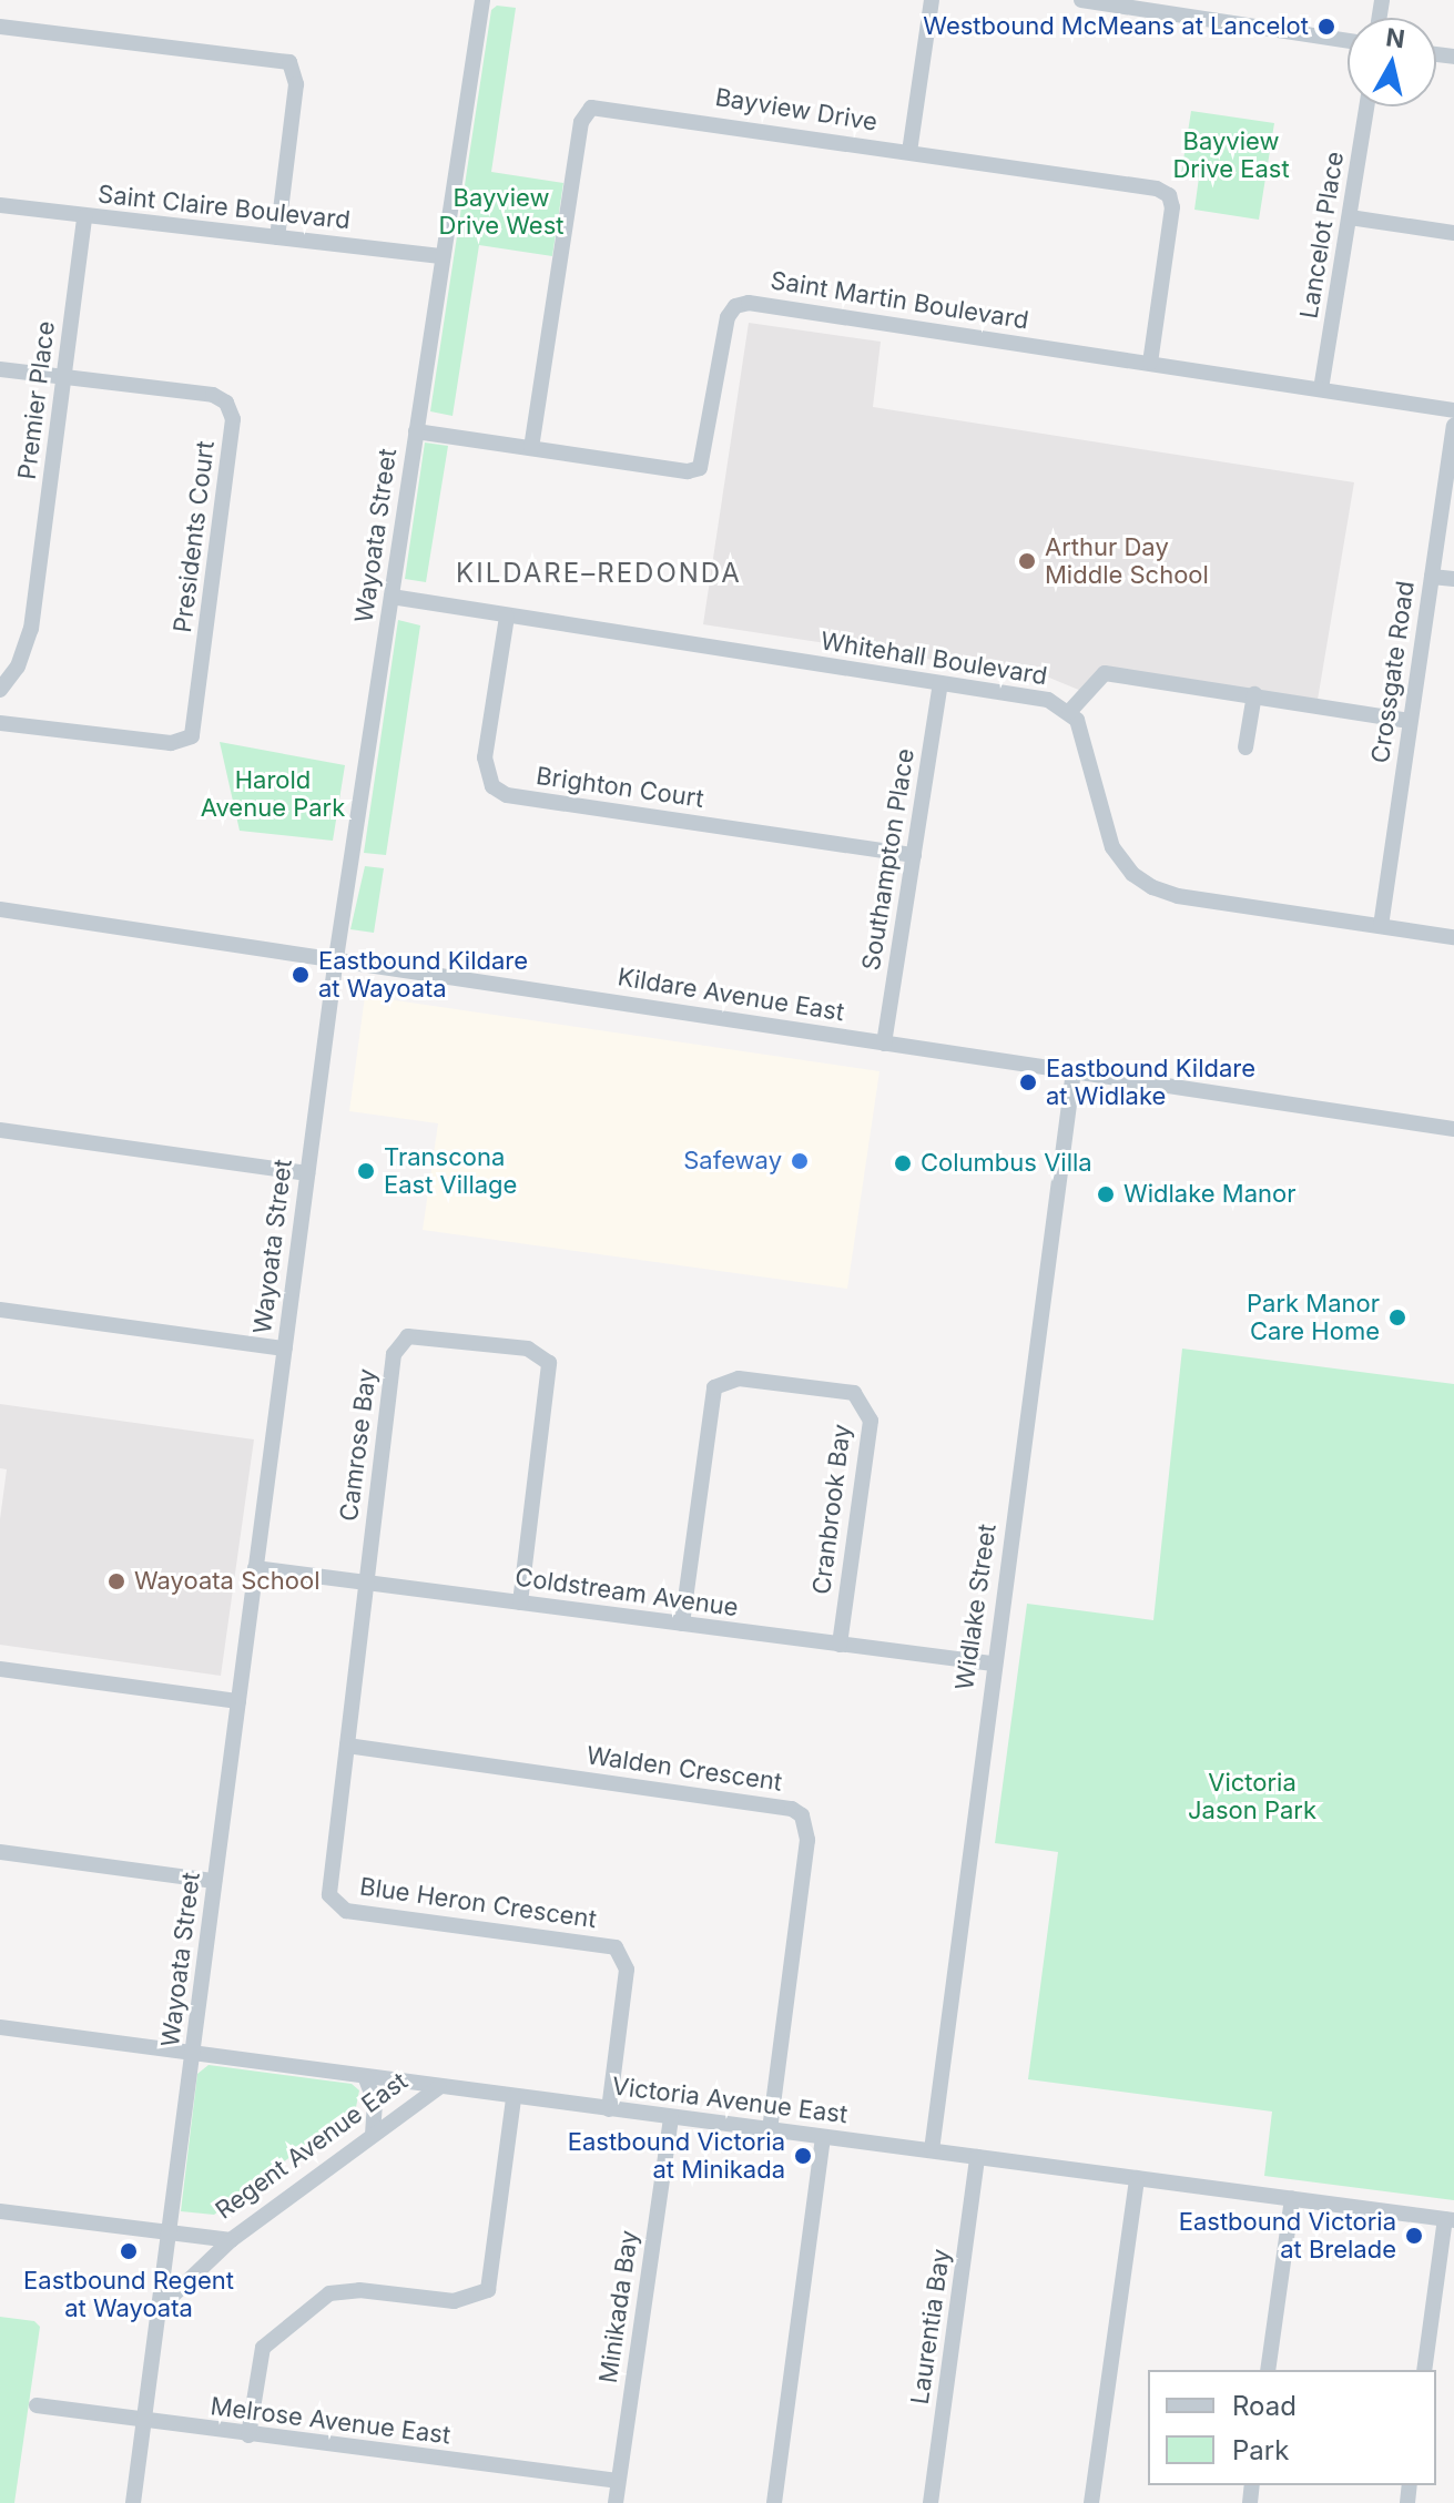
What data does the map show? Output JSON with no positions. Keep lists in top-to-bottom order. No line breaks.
{"streets":{"street":["Bayview Drive","Saint Claire Boulevard","Lancelot Place","Saint Martin Boulevard","Premier Place","Wayoata Street","Presidents Court","Whitehall Boulevard","Crossgate Road","Brighton Court","Southampton Place","Kildare Avenue East","Camrose Bay","Cranbrook Bay","Coldstream Avenue","Widlake Street","Walden Crescent","Blue Heron Crescent","Victoria Avenue East","Regent Avenue East","Minikada Bay","Laurentia Bay","Melrose Avenue East"]},"crossings":[["Bayview Drive","Saint Martin Boulevard"],["Saint Claire Boulevard","Premier Place"],["Saint Claire Boulevard","Wayoata Street"],["Lancelot Place","Saint Martin Boulevard"],["Saint Martin Boulevard","Wayoata Street"],["Premier Place","Presidents Court"],["Wayoata Street","Whitehall Boulevard"],["Wayoata Street","Kildare Avenue East"],["Wayoata Street","Coldstream Avenue"],["Wayoata Street","Victoria Avenue East"],["Wayoata Street","Regent Avenue East"],["Wayoata Street","Melrose Avenue East"],["Whitehall Boulevard","Crossgate Road"],["Whitehall Boulevard","Brighton Court"],["Whitehall Boulevard","Southampton Place"],["Brighton Court","Southampton Place"],["Southampton Place","Kildare Avenue East"],["Kildare Avenue East","Widlake Street"],["Camrose Bay","Coldstream Avenue"],["Camrose Bay","Blue Heron Crescent"],["Cranbrook Bay","Coldstream Avenue"],["Coldstream Avenue","Widlake Street"],["Coldstream Avenue","Blue Heron Crescent"],["Widlake Street","Victoria Avenue East"],["Walden Crescent","Blue Heron Crescent"],["Walden Crescent","Victoria Avenue East"],["Blue Heron Crescent","Victoria Avenue East"],["Victoria Avenue East","Regent Avenue East"],["Victoria Avenue East","Minikada Bay"],["Victoria Avenue East","Laurentia Bay"],["Minikada Bay","Melrose Avenue East"]],"districts":["KILDARE–REDONDA"],"parks":["Bayview Drive East","Bayview Drive West","Harold Avenue Park","Victoria Jason Park"],"places":["Westbound McMeans at Lancelot","Arthur Day Middle School","Eastbound Kildare at Wayoata","Eastbound Kildare at Widlake","Safeway","Columbus Villa","Transcona East Village","Widlake Manor","Park Manor Care Home","Wayoata School","Eastbound Victoria at Minikada","Eastbound Victoria at Brelade","Eastbound Regent at Wayoata"],"legend":["Road","Park"],"north":"top"}
